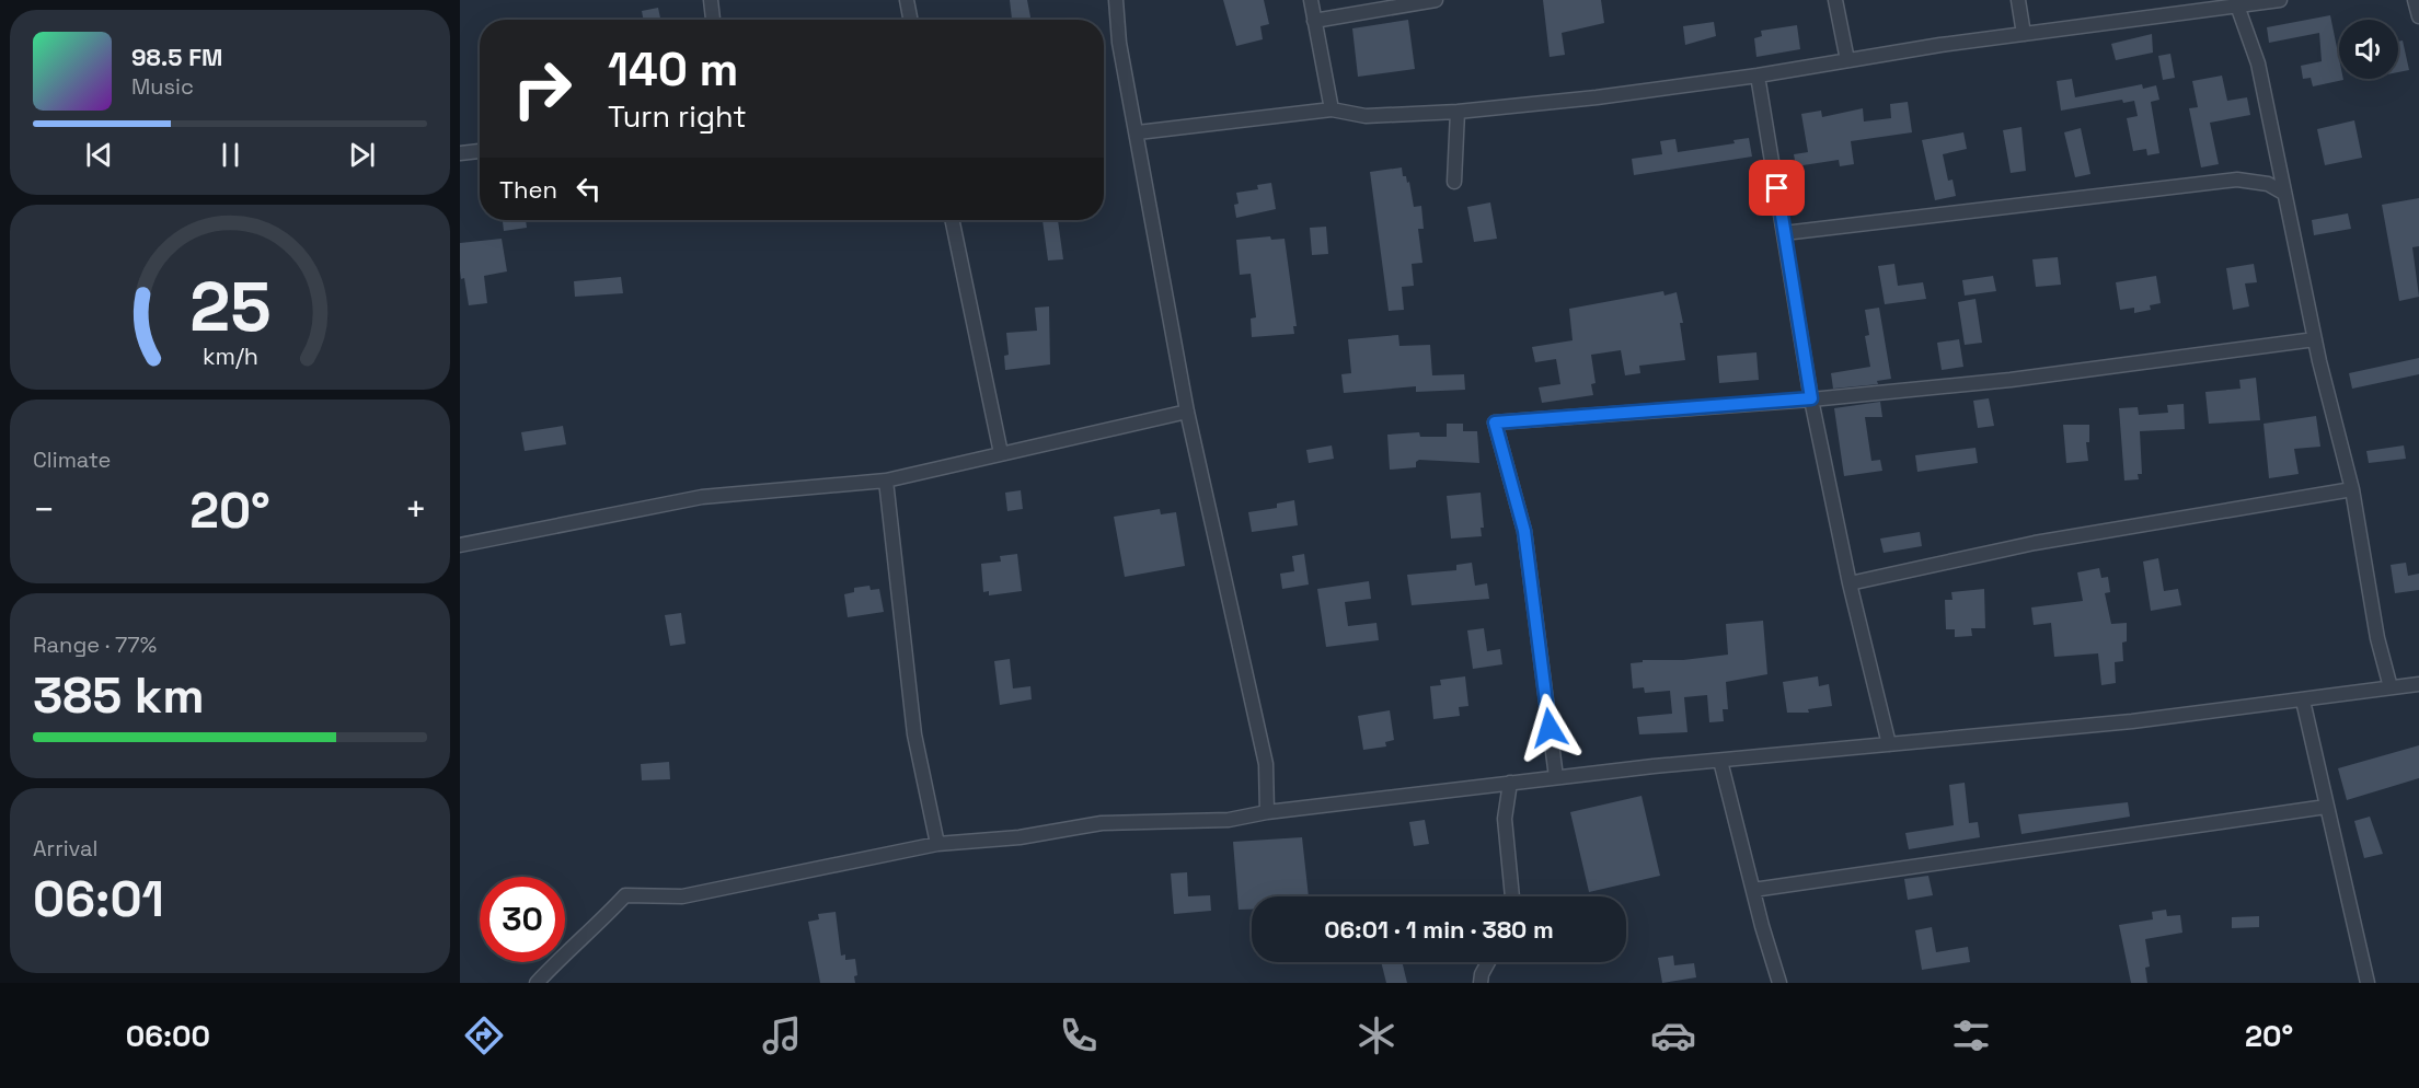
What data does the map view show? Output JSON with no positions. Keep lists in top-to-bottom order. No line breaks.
{"page":{"turn":["140 m","Turn right"],"song":["98.5 FM","Music"],"then":"Then","tile":["Climate",["Range · 77%","385 km"],["Arrival","06:01"]],"heat":["−","20°","+"],"limit":"30","trip":"06:01 · 1 min · 380 m","tabs":["06:00","20°"],"gauge":["25","km/h"]}}
